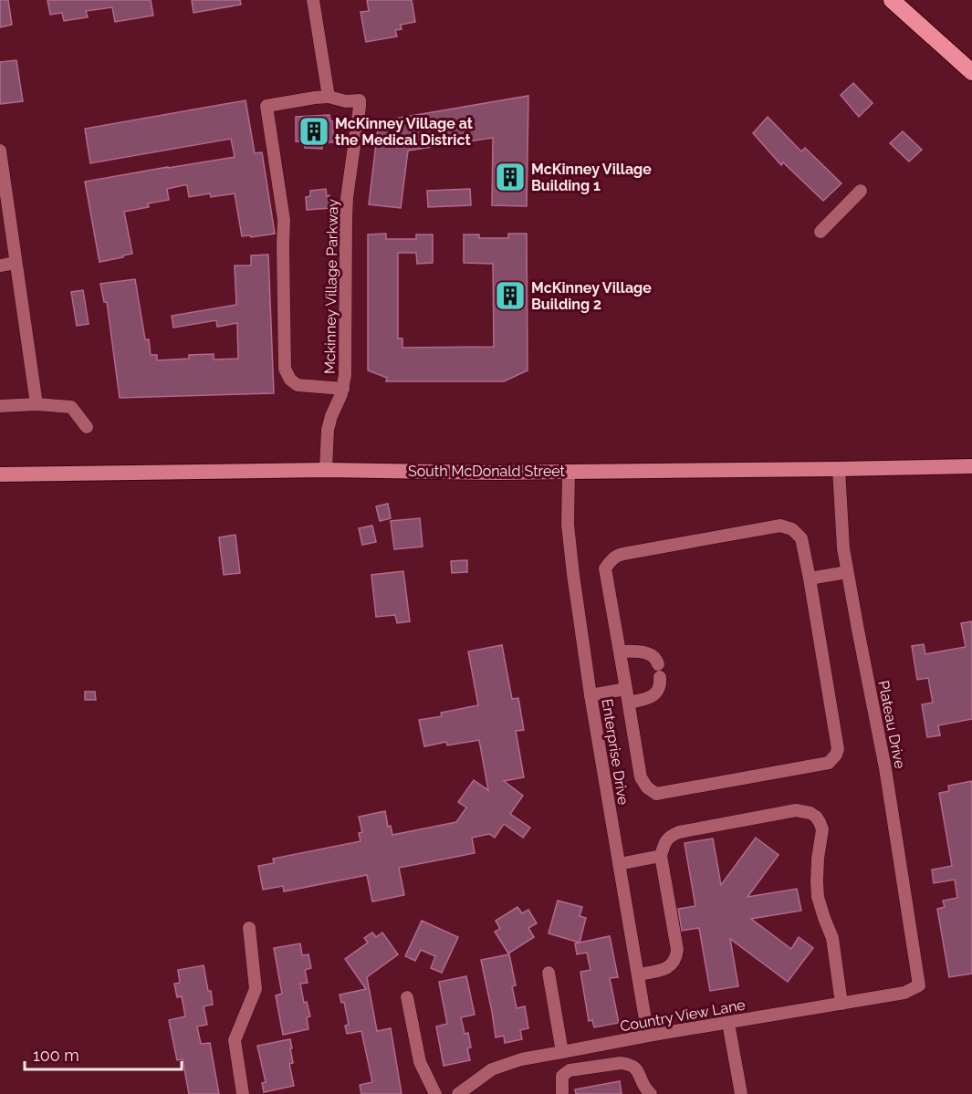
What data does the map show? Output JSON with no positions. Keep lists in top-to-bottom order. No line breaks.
{"streets":{"main road":["South McDonald Street"],"street":["Mckinney Village Parkway","Plateau Drive","Enterprise Drive","Country View Lane"]},"crossings":[["Mckinney Village Parkway","South McDonald Street"],["South McDonald Street","Plateau Drive"],["South McDonald Street","Enterprise Drive"],["Plateau Drive","Country View Lane"],["Enterprise Drive","Country View Lane"]],"places":{"building":["McKinney Village at the Medical District","McKinney Village Building 1","McKinney Village Building 2"]},"scale_bar":"100 m"}
